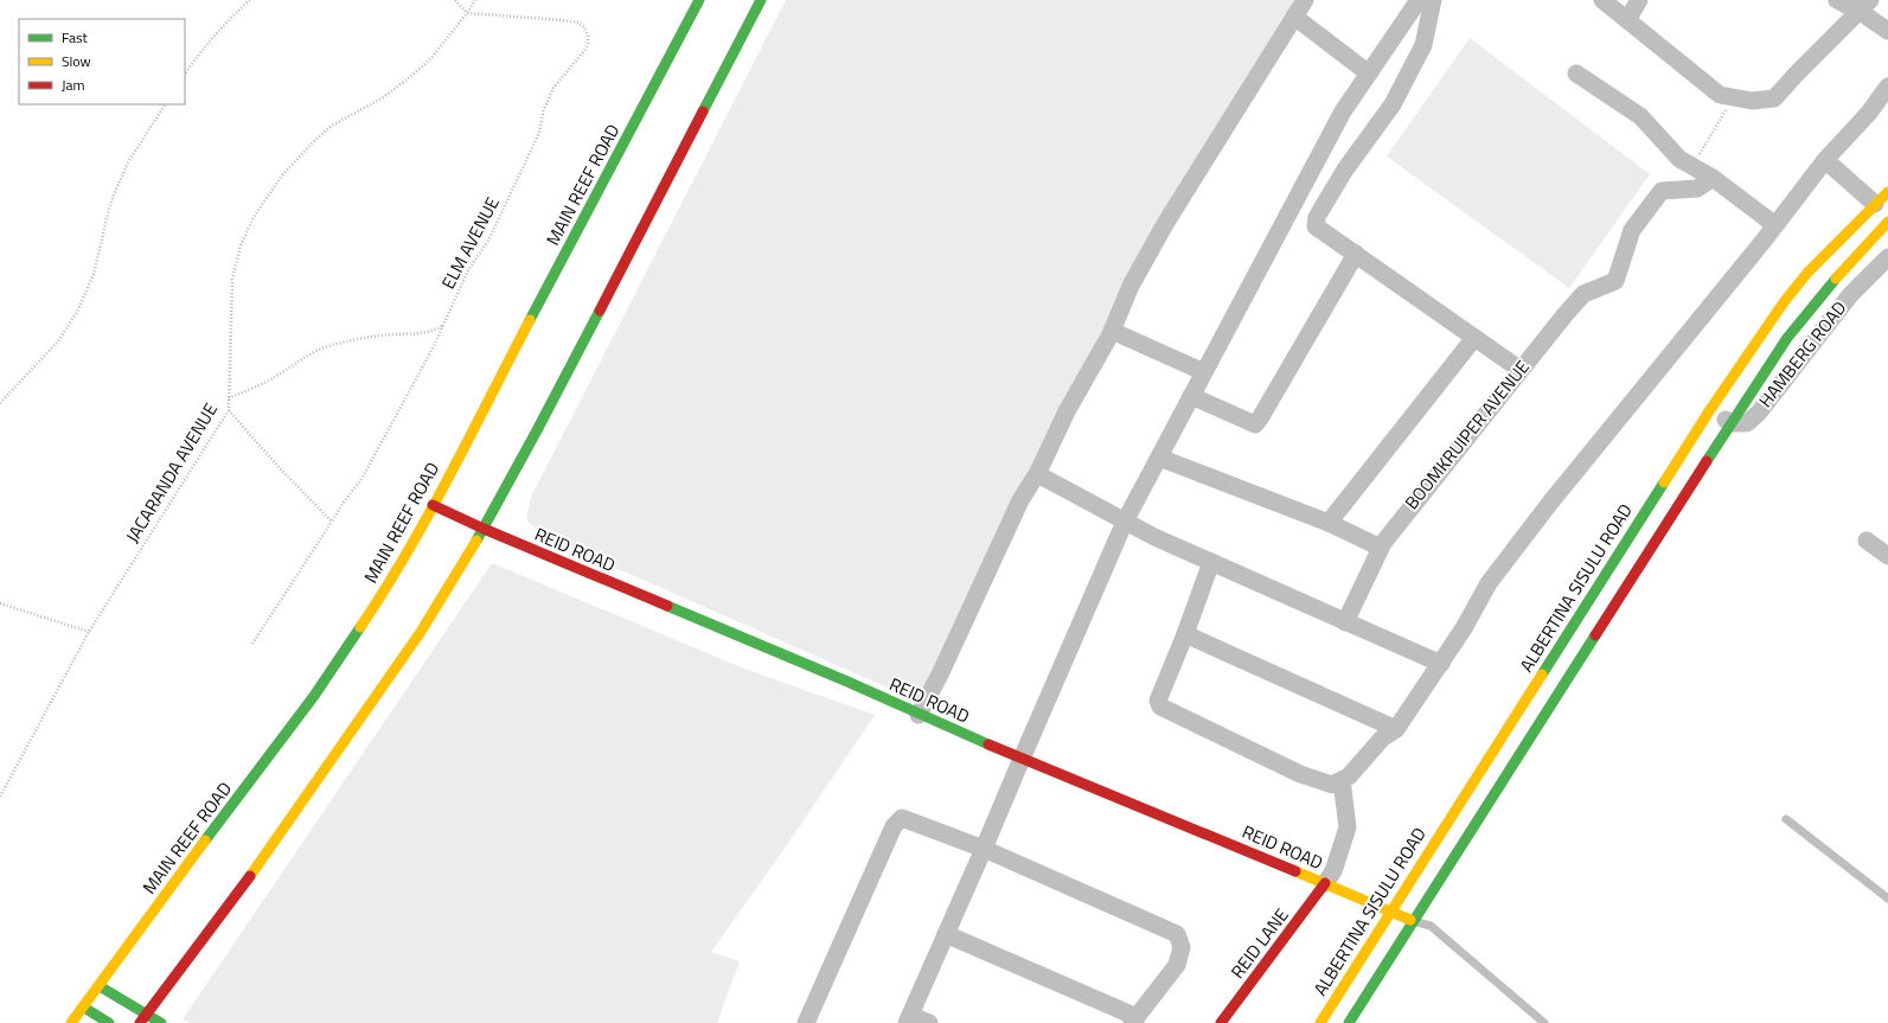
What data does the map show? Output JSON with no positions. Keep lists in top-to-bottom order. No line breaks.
{"streets":{"main road":["MAIN REEF ROAD","REID ROAD","ALBERTINA SISULU ROAD","REID LANE"],"street":["HAMBERG ROAD"],"path":["ELM AVENUE","JACARANDA AVENUE"]},"crossings":[["MAIN REEF ROAD","REID ROAD"],["ELM AVENUE","JACARANDA AVENUE"],["REID ROAD","ALBERTINA SISULU ROAD"],["REID ROAD","REID LANE"]],"legend":["Fast","Slow","Jam"]}
